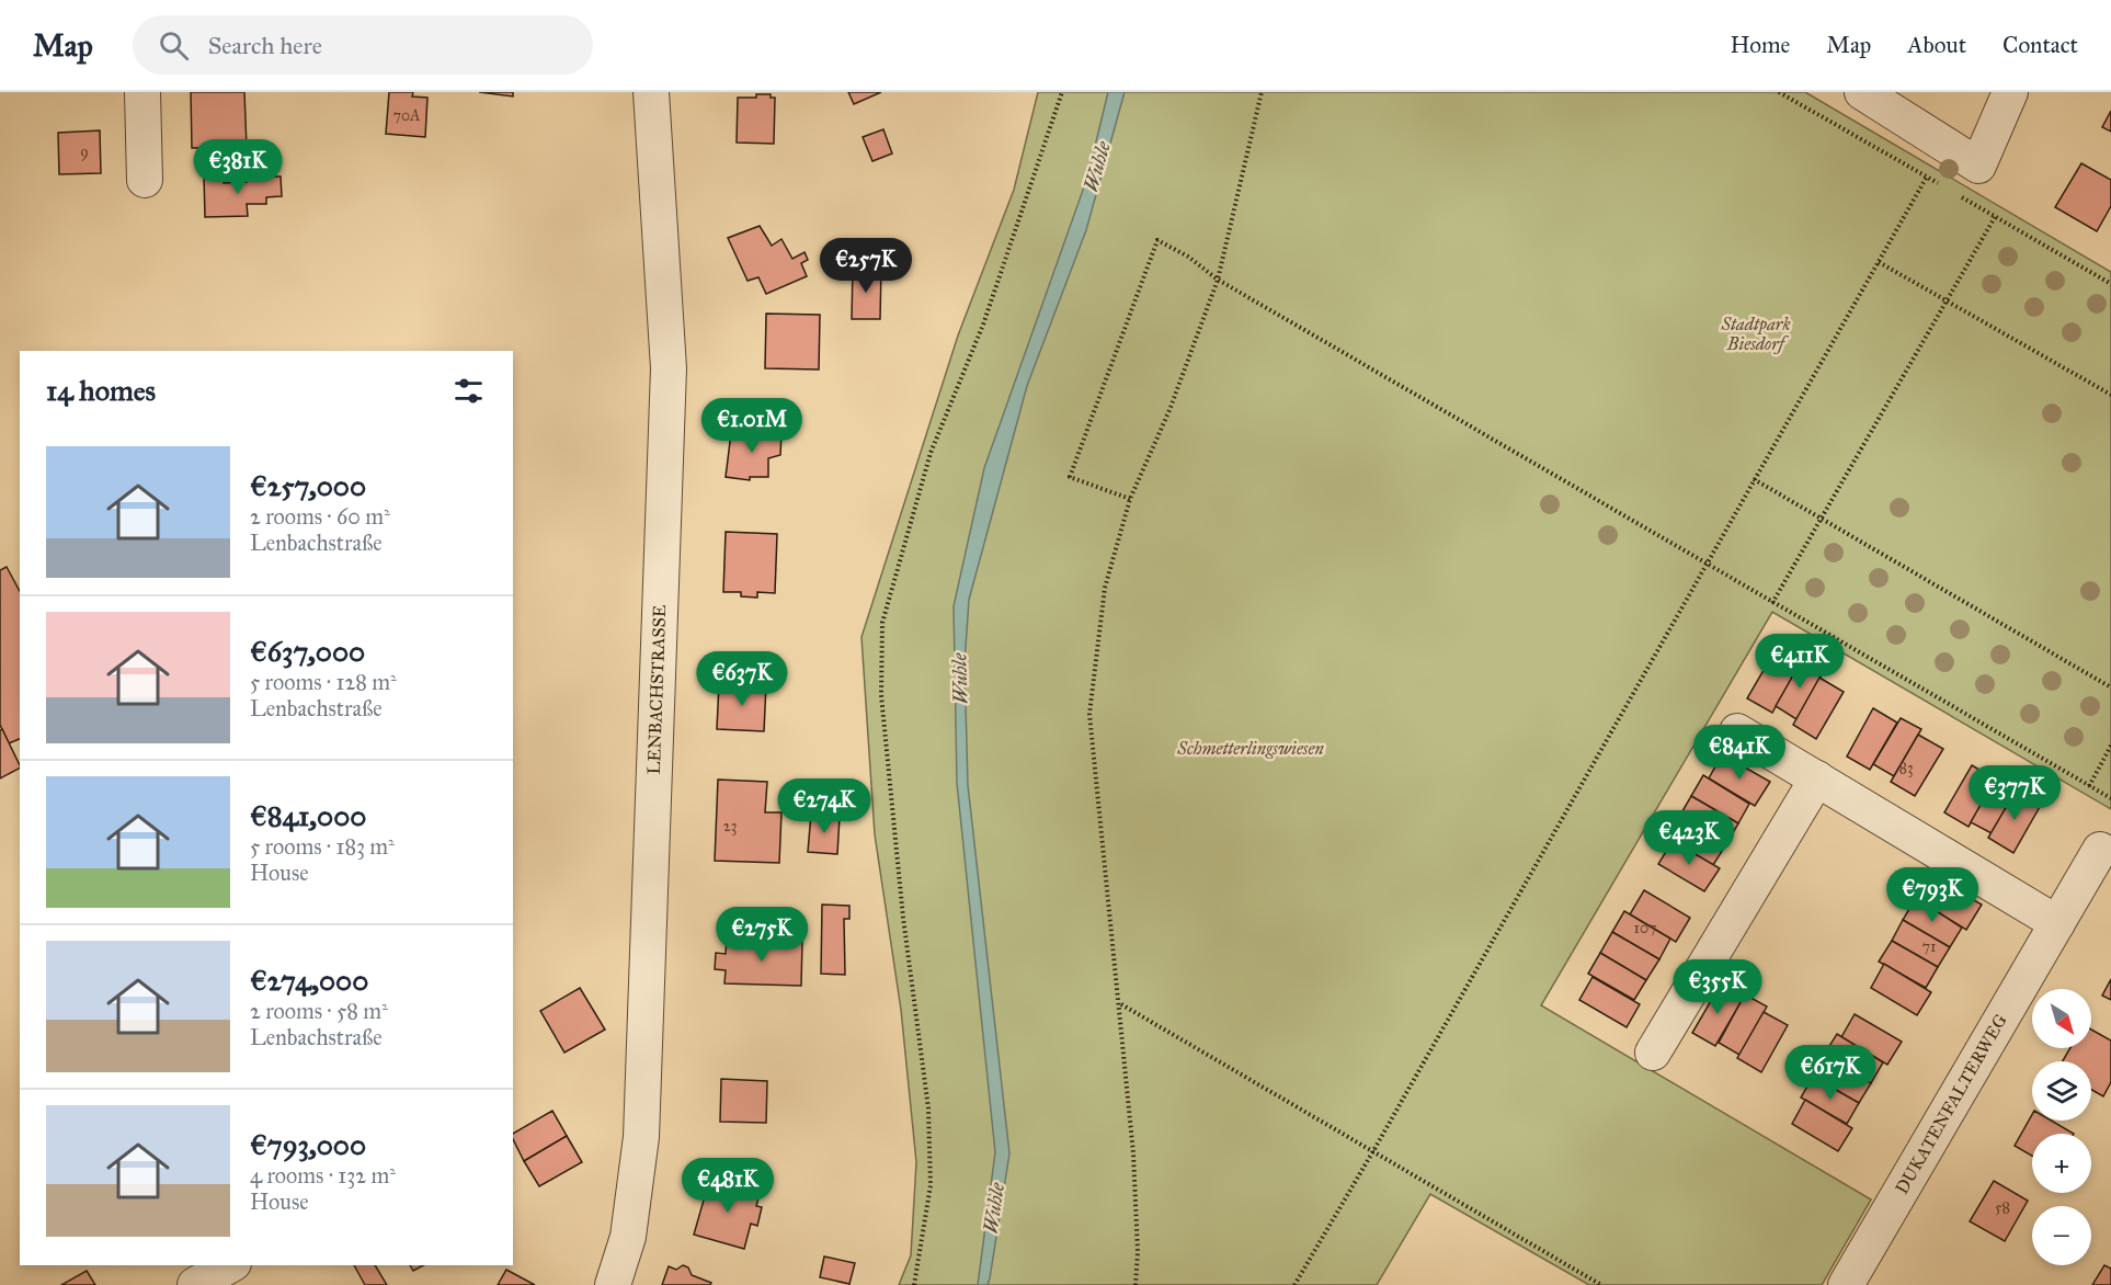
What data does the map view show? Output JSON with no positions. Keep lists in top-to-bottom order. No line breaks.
{"streets":{"street":["LENBACHSTRASSE","DUKATENFALTERWEG"]},"water":["Wuhle"],"parks":["Stadtpark Biesdorf","Schmetterlingswiesen"],"house_numbers":["70A","9","83","23","107","71","58"],"north":"bottom right","page":{"header":"Map","search":"Search here","nav":["Home","Map","About","Contact"],"price":["€381K","€257K","€1.01M","€411K","€637K","€841K","€377K","€274K","€423K","€793K","€275K","€355K","€617K","€481K"],"heading":"14 homes","list":[{"name":"€257,000","note":"2 rooms · 60 m² · Lenbachstraße"},{"name":"€637,000","note":"5 rooms · 128 m² · Lenbachstraße"},{"name":"€841,000","note":"5 rooms · 183 m² · House"},{"name":"€274,000","note":"2 rooms · 58 m² · Lenbachstraße"},{"name":"€793,000","note":"4 rooms · 132 m² · House"}],"map_buttons":["+","−"]}}
